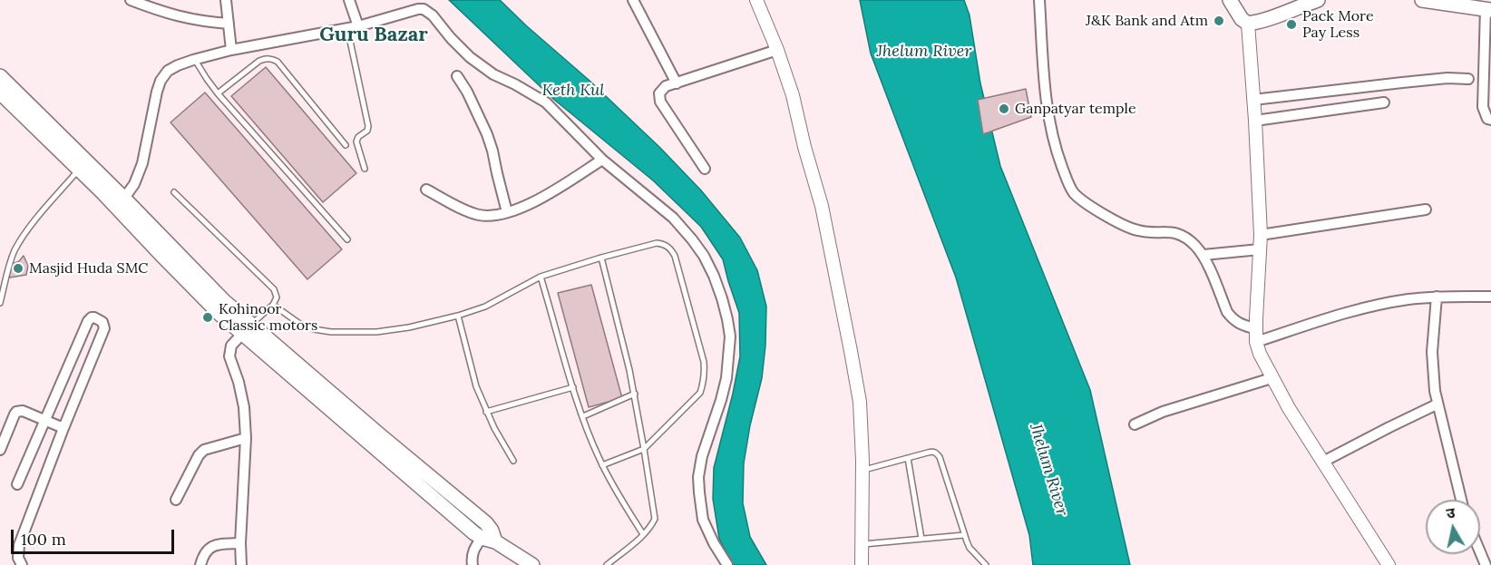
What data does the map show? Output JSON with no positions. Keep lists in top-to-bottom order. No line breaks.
{"districts":["Guru Bazar"],"water":["Jhelum River","Keth Kul"],"places":["J&K Bank and Atm","Pack More Pay Less","Ganpatyar temple","Masjid Huda SMC","Kohinoor Classic motors"],"scale_bar":"100 m","north":"top"}
